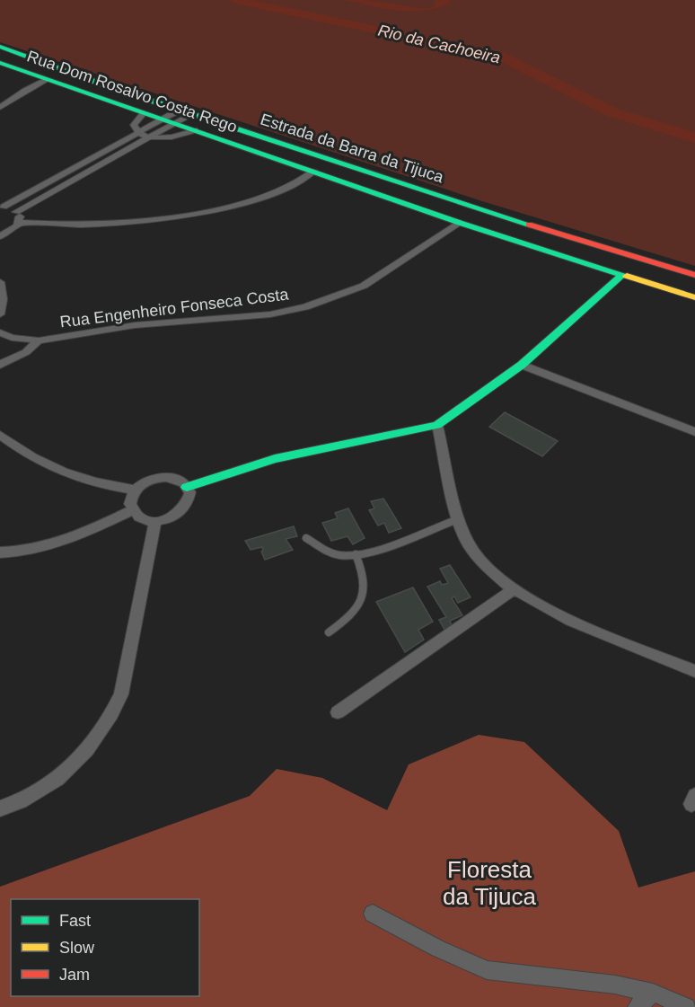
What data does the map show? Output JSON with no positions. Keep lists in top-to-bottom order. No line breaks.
{"streets":{"main road":["Rua Dom Rosalvo Costa Rego","Estrada da Barra da Tijuca"],"street":["Rua Engenheiro Fonseca Costa"]},"crossings":[["Rua Dom Rosalvo Costa Rego","Rua Engenheiro Fonseca Costa"]],"water":["Rio da Cachoeira"],"parks":["Floresta da Tijuca"],"legend":["Fast","Slow","Jam"]}
